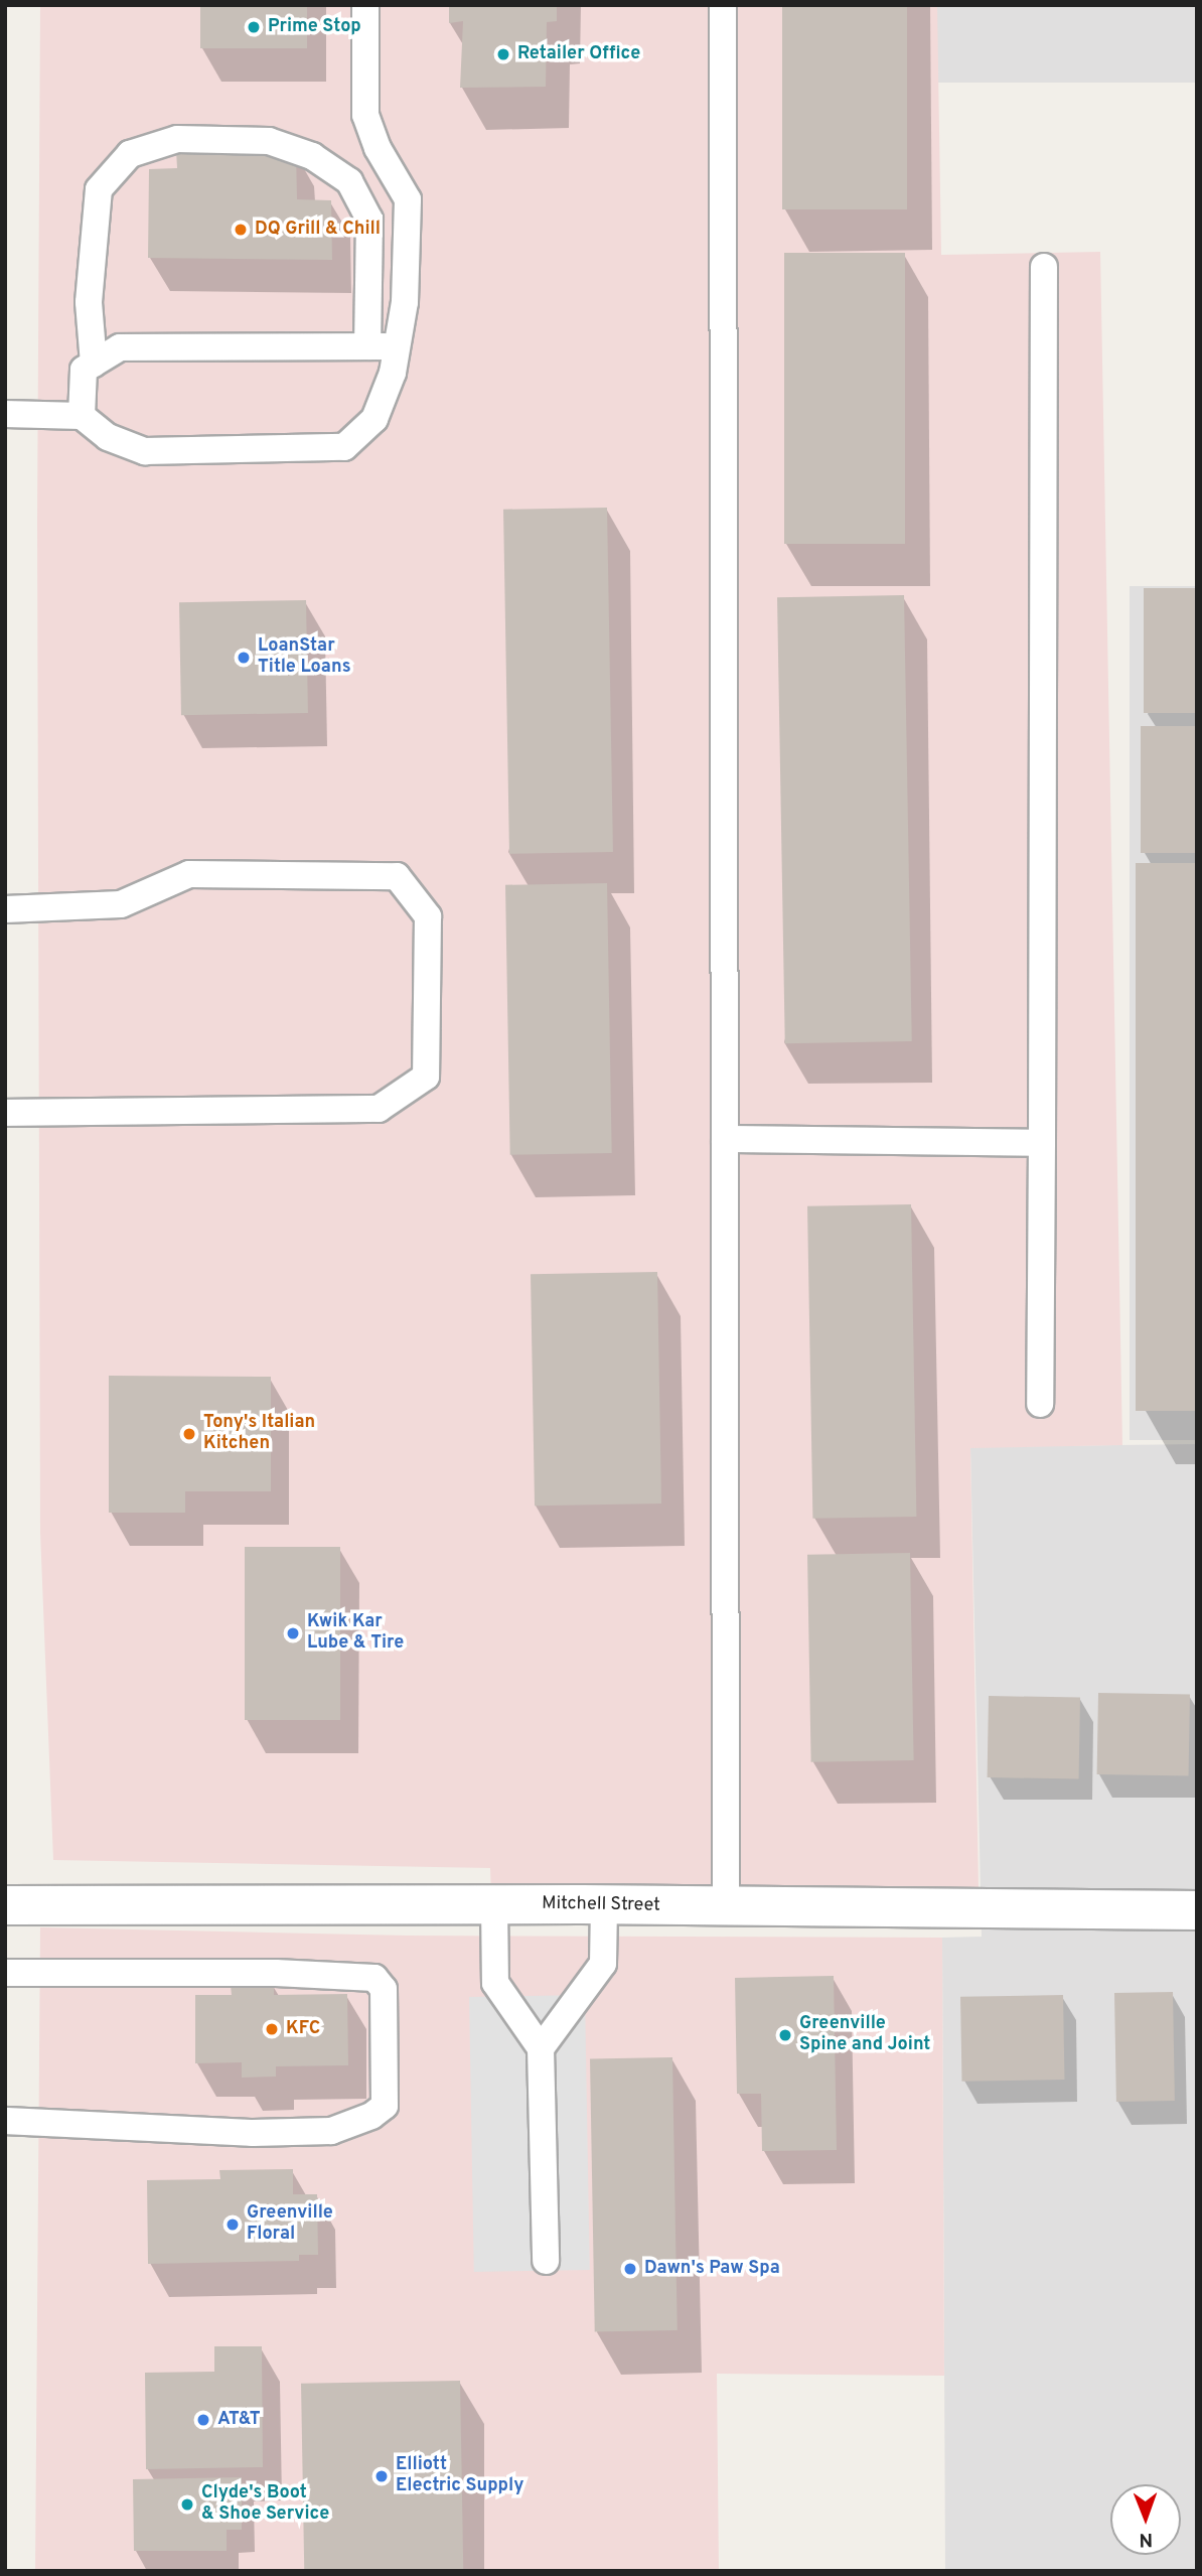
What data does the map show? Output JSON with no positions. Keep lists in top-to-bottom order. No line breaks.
{"streets":{"street":["Mitchell Street"]},"places":["Prime Stop","Retailer Office","DQ Grill & Chill","LoanStar Title Loans","Tony's Italian Kitchen","Kwik Kar Lube & Tire","KFC","Greenville Spine and Joint","Greenville Floral","Dawn's Paw Spa","AT&T","Elliott Electric Supply","Clyde's Boot & Shoe Service"],"north":"bottom"}
